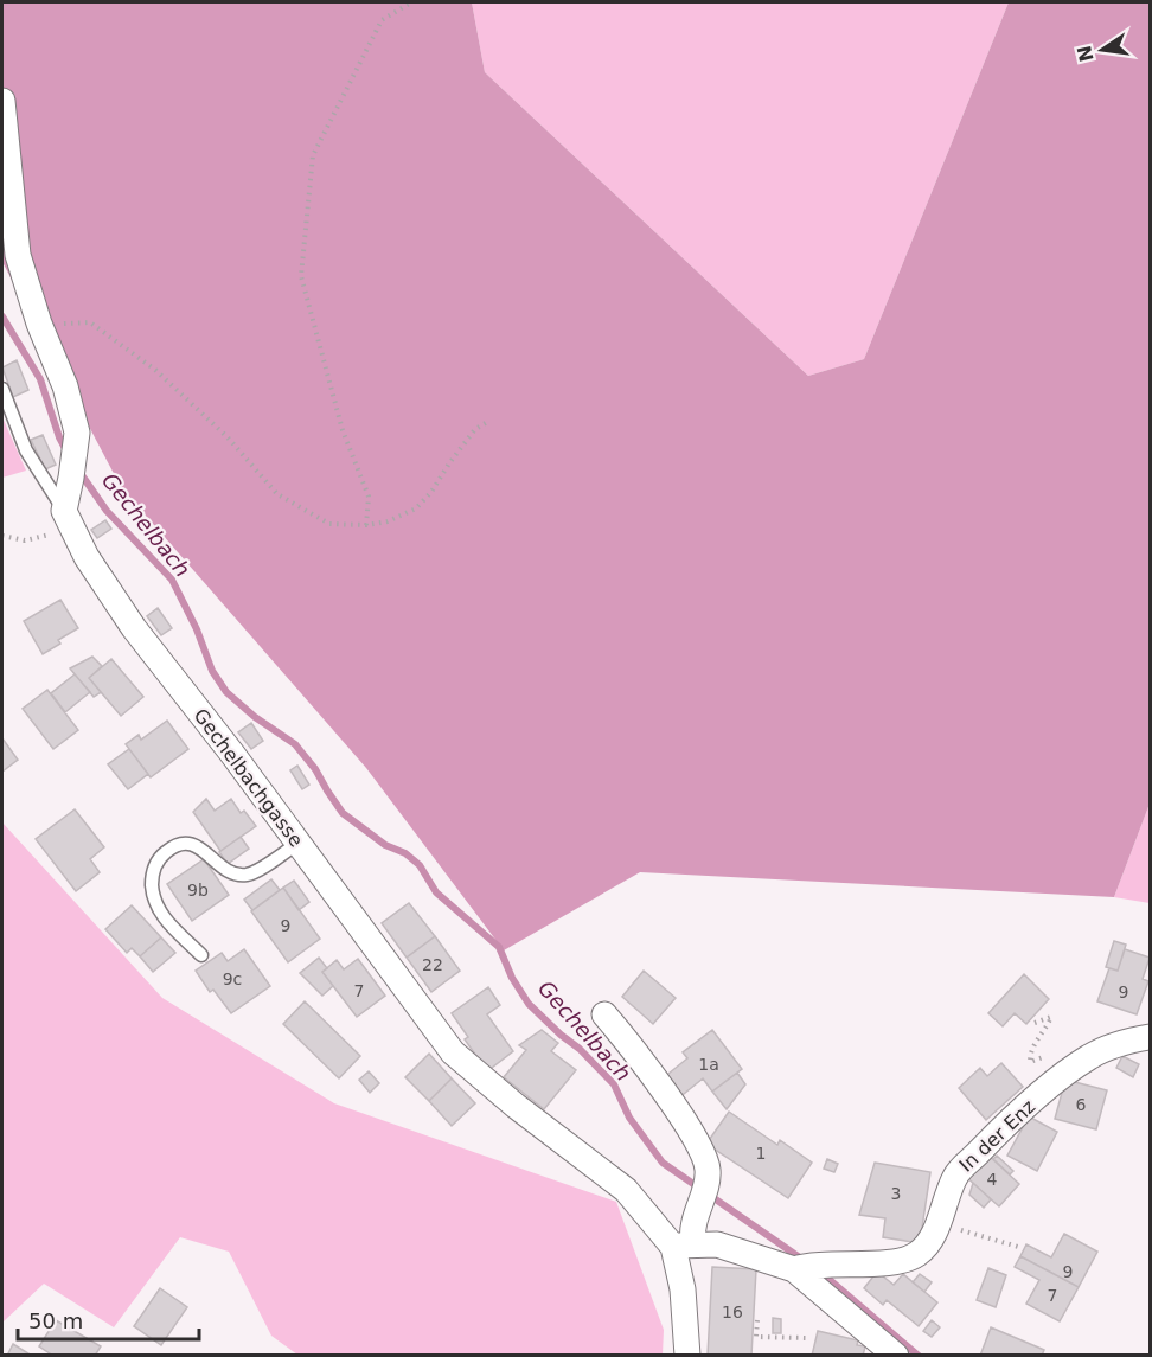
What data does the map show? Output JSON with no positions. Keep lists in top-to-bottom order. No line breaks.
{"streets":{"street":["Gechelbachgasse","In der Enz"]},"crossings":[["Gechelbachgasse","In der Enz"]],"water":["Gechelbach"],"house_numbers":["9b","9","22","9c","7","9","1a","6","1","4","3","9","7","16"],"scale_bar":"50 m","north":"left"}
